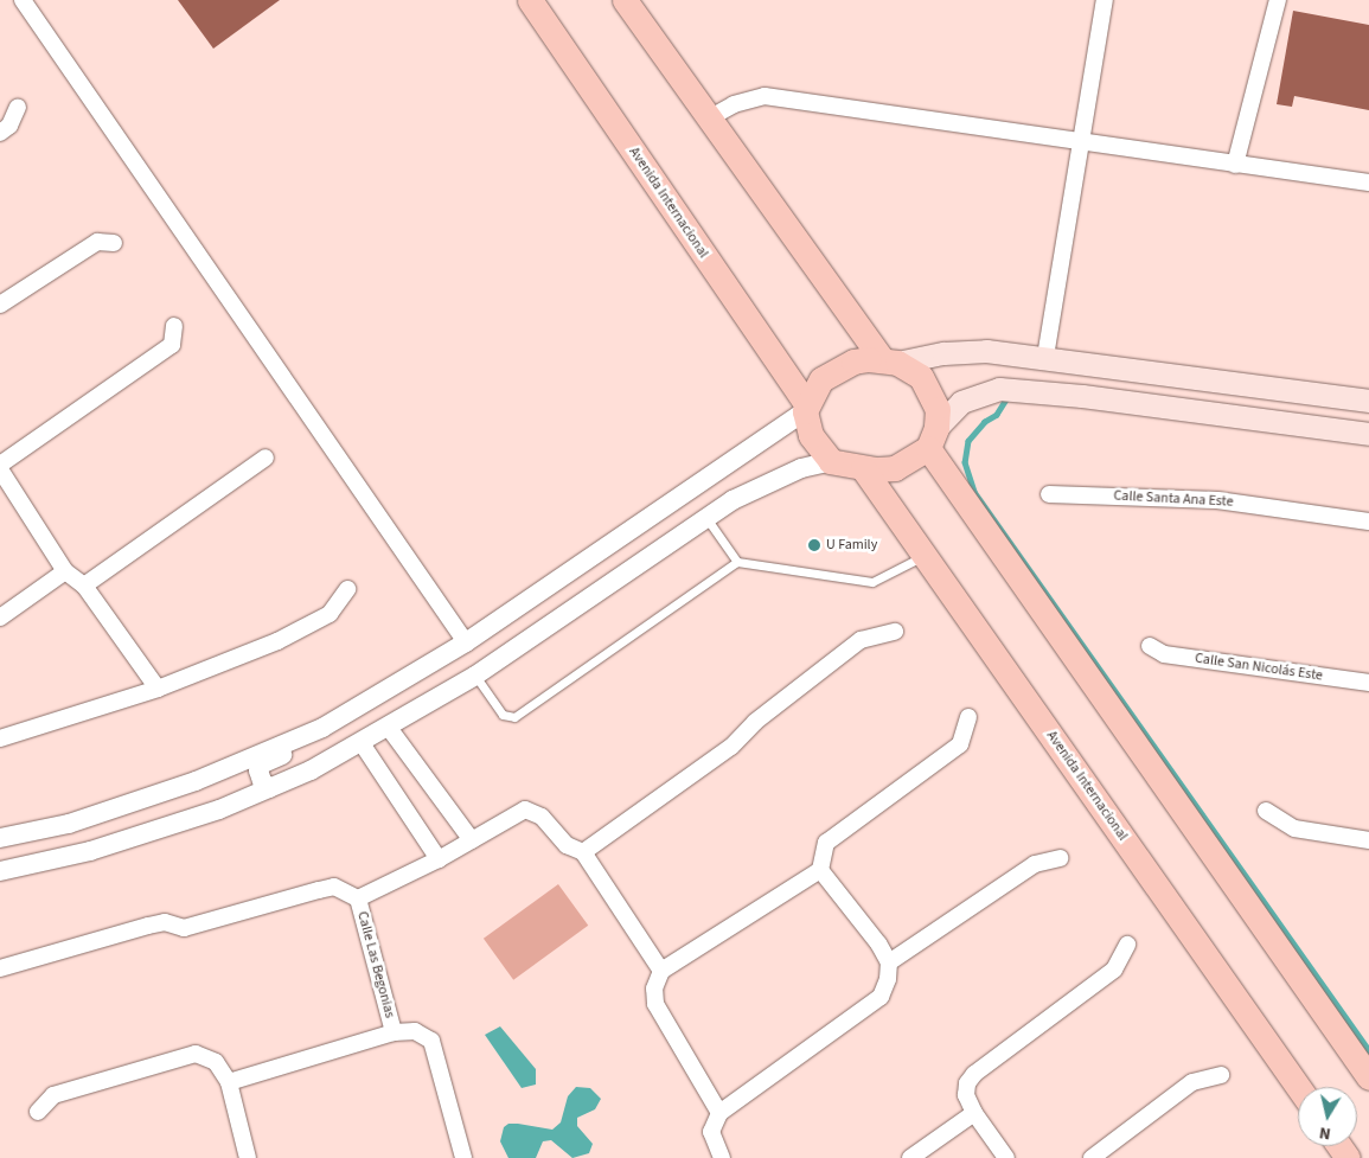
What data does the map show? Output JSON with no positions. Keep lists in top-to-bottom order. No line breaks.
{"streets":{"main road":["Avenida Internacional"],"street":["Calle Santa Ana Este","Calle San Nicolás Este","Calle Las Begonias"]},"places":["U Family"],"north":"bottom"}
